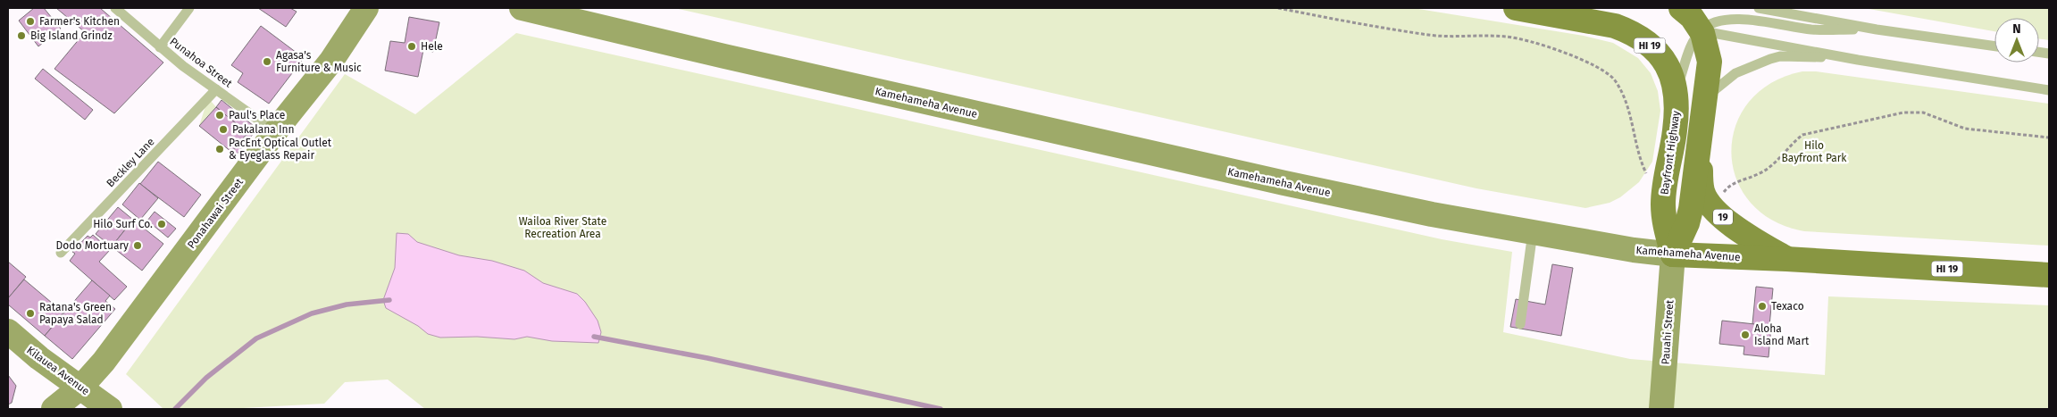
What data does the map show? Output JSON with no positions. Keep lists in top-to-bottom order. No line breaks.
{"streets":{"main road":["HI 19","Kamehameha Avenue","Bayfront Highway","Ponahawai Street","19","Pauahi Street","Kilauea Avenue"],"lane":["Punahoa Street","Beckley Lane"]},"crossings":[["Punahoa Street","Beckley Lane"],["Punahoa Street","Ponahawai Street"],["Kamehameha Avenue","Bayfront Highway"],["Kamehameha Avenue","19"],["Kamehameha Avenue","Pauahi Street"],["Bayfront Highway","Pauahi Street"],["Ponahawai Street","Kilauea Avenue"]],"parks":["Hilo Bayfront Park","Wailoa River State Recreation Area"],"places":["Farmer's Kitchen","Big Island Grindz","Hele","Agasa's Furniture & Music","Paul's Place","Pakalana Inn","PacEnt Optical Outlet & Eyeglass Repair","Hilo Surf Co.","Dodo Mortuary","Texaco","Ratana's Green Papaya Salad","Aloha Island Mart"],"north":"top"}
